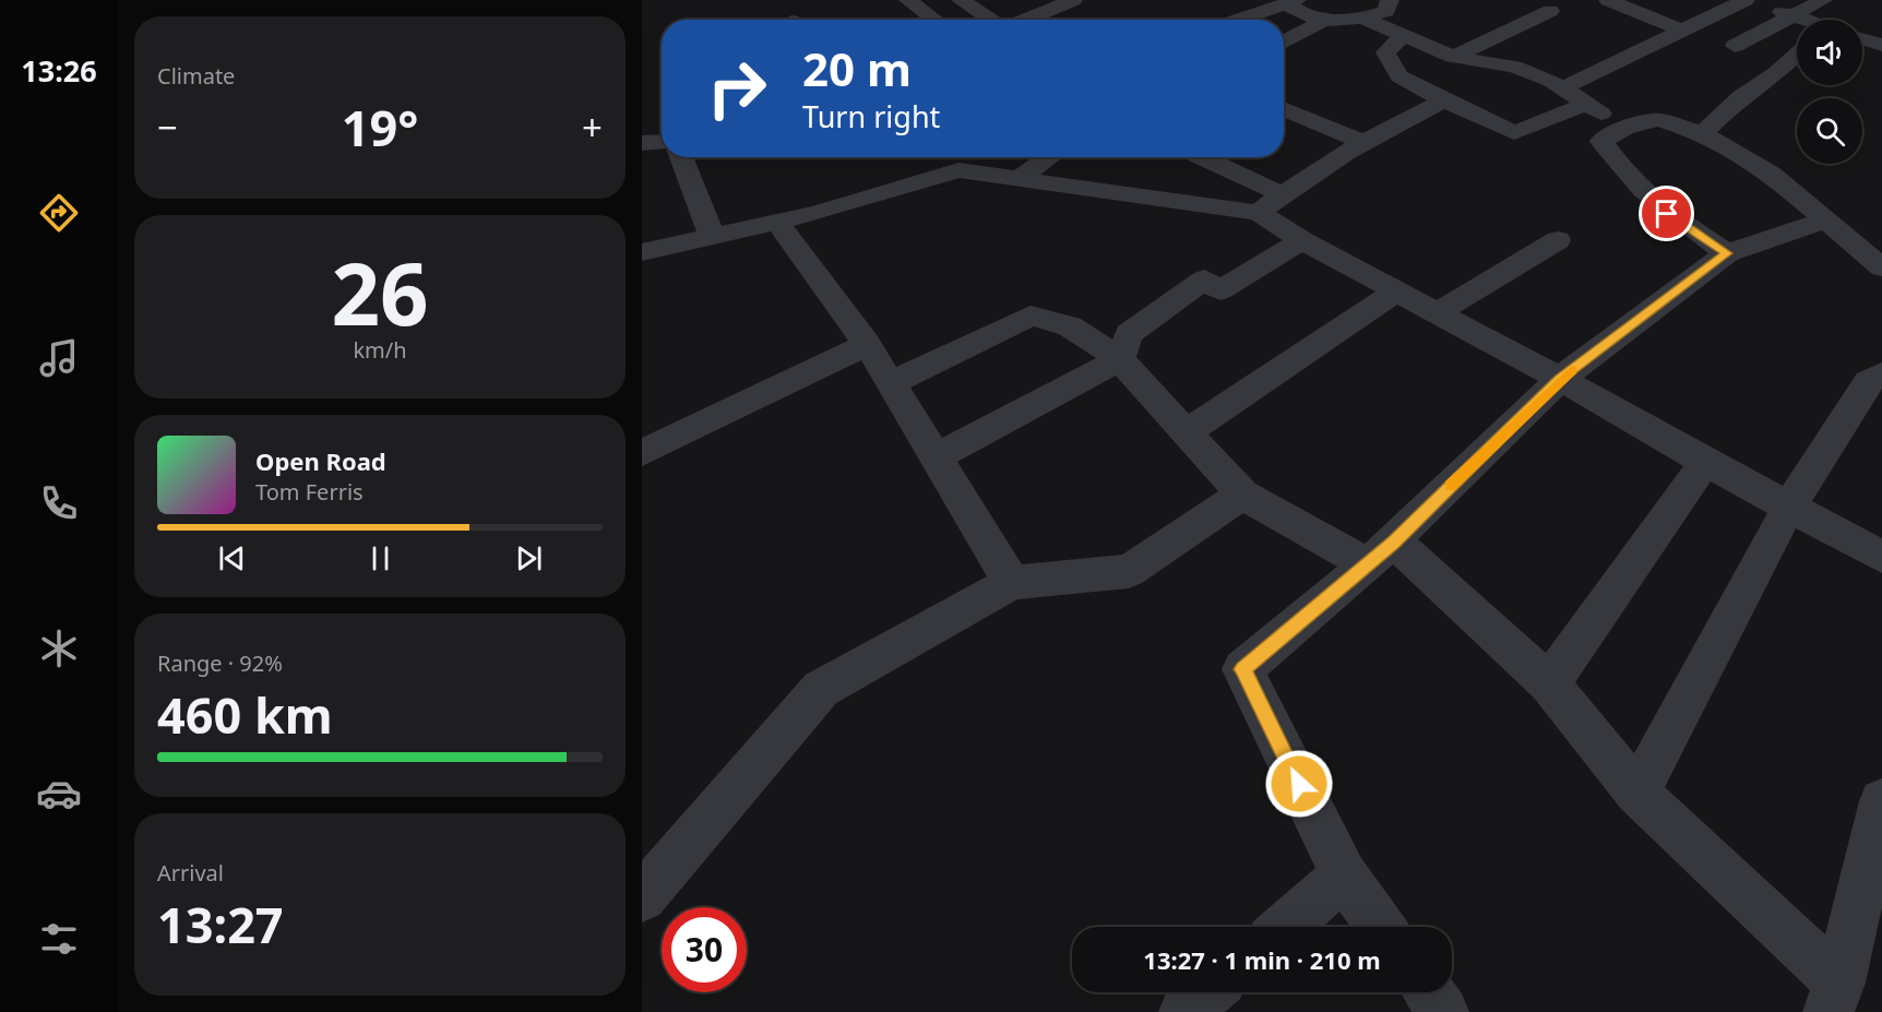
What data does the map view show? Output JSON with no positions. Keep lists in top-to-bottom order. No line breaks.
{"page":{"tabs":"13:26","tile":["Climate",["26","km/h"],["Range · 92%","460 km"],["Arrival","13:27"]],"turn":["20 m","Turn right"],"heat":["−","19°","+"],"song":["Open Road","Tom Ferris"],"limit":"30","trip":"13:27 · 1 min · 210 m"}}
